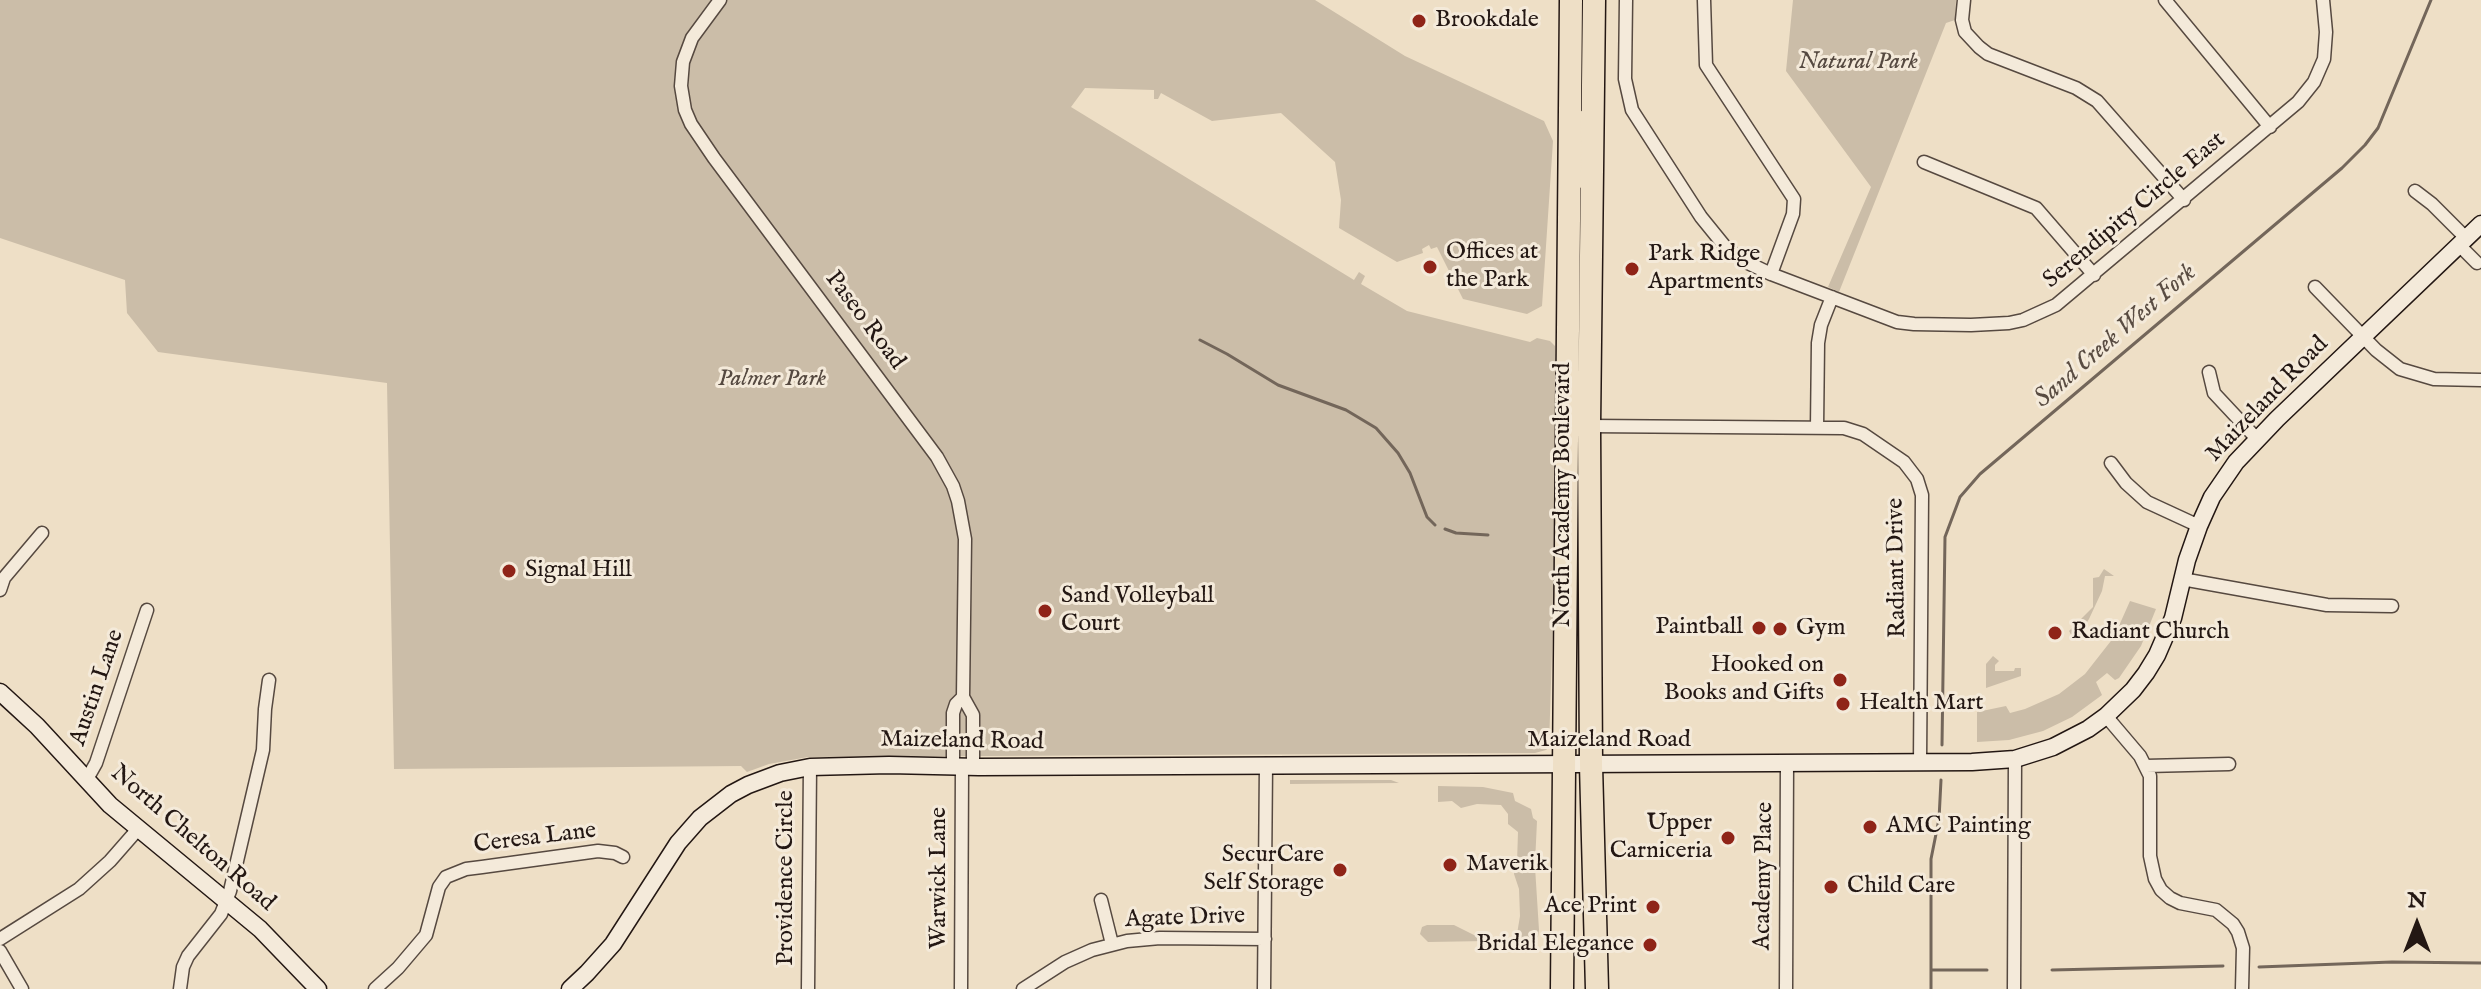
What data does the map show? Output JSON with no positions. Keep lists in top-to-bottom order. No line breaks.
{"streets":{"highway":["North Academy Boulevard"],"main road":["Maizeland Road","North Chelton Road"],"street":["Serendipity Circle East","Paseo Road","Radiant Drive","Austin Lane","Ceresa Lane","Academy Place","Providence Circle","Warwick Lane","Agate Drive"]},"crossings":[["Paseo Road","Maizeland Road"],["Paseo Road","Warwick Lane"],["Maizeland Road","North Academy Boulevard"],["Maizeland Road","Radiant Drive"],["Maizeland Road","Academy Place"],["Maizeland Road","Providence Circle"],["Maizeland Road","Warwick Lane"],["North Academy Boulevard","Radiant Drive"],["Austin Lane","North Chelton Road"]],"water":["Sand Creek West Fork"],"parks":["Natural Park","Palmer Park"],"places":["Brookdale","Offices at the Park","Park Ridge Apartments","Signal Hill","Sand Volleyball Court","Paintball","Gym","Radiant Church","Hooked on Books and Gifts","Health Mart","AMC Painting","Upper Carniceria","Maverik","SecurCare Self Storage","Child Care","Ace Print","Bridal Elegance"],"north":"top"}
